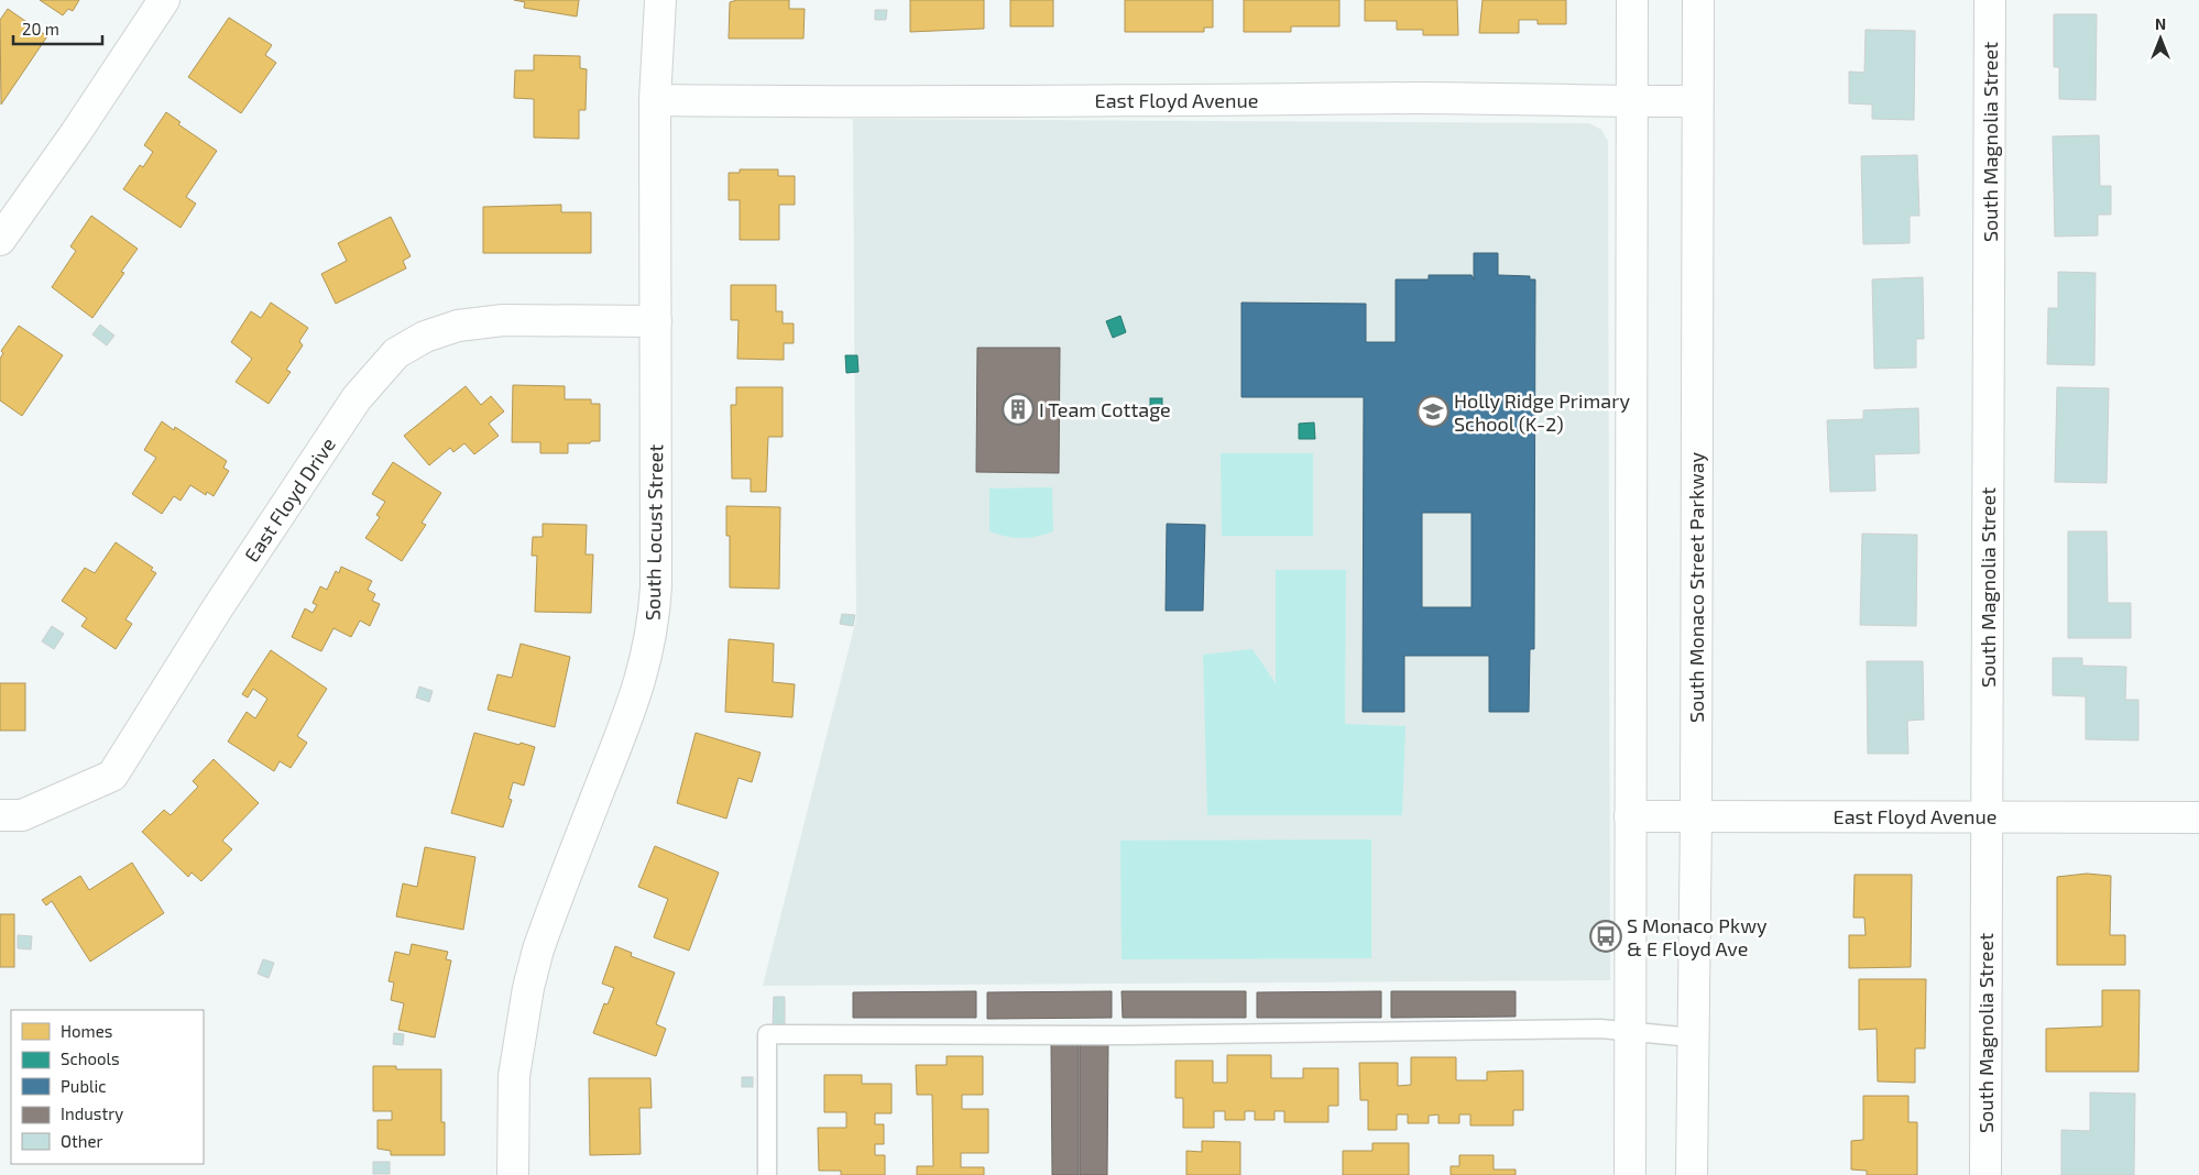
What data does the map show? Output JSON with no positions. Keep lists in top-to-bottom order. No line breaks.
{"streets":{"street":["East Floyd Avenue","South Magnolia Street","East Floyd Drive","South Locust Street","South Monaco Street Parkway"]},"crossings":[["East Floyd Avenue","South Magnolia Street"],["East Floyd Avenue","South Locust Street"],["East Floyd Avenue","South Monaco Street Parkway"],["East Floyd Drive","South Locust Street"]],"places":{"building":["I Team Cottage"],"school or university":["Holly Ridge Primary School (K-2)"],"bus stop":["S Monaco Pkwy & E Floyd Ave"]},"legend":["Homes","Schools","Public","Industry","Other"],"scale_bar":"20 m","north":"top"}
